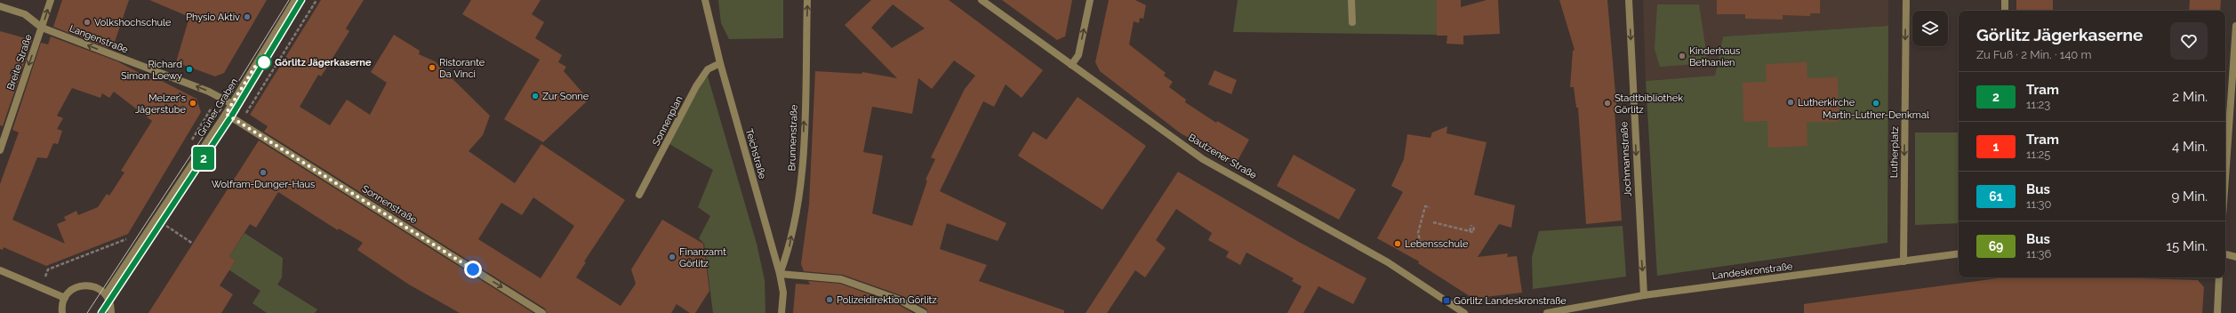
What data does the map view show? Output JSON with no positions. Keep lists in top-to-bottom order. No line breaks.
{"streets":{"street":["Langenstraße","Breite Straße","Grüner Graben","Sonnenplan","Brunnenstraße","Lutherplatz","Teichstraße","Bautzener Straße","Jochmannstraße","Sonnenstraße","Landeskronstraße"]},"crossings":[["Langenstraße","Breite Straße"],["Langenstraße","Grüner Graben"],["Grüner Graben","Sonnenstraße"],["Sonnenplan","Teichstraße"],["Brunnenstraße","Teichstraße"],["Lutherplatz","Landeskronstraße"],["Jochmannstraße","Landeskronstraße"]],"one_way":["Langenstraße","Brunnenstraße","Lutherplatz","Jochmannstraße","Sonnenstraße"],"places":{"other":["Physio Aktiv","Volkshochschule","Kinderhaus Bethanien","Görlitz Jägerkaserne","Ristorante Da Vinci","Richard Simon Loewy","Zur Sonne","Lutherkirche","Melzer's Jägerstube","Stadtbibliothek Görlitz","Martin-Luther-Denkmal","Wolfram-Dunger-Haus","Lebensschule","Finanzamt Görlitz","Polizeidirektion Görlitz"],"transit":["Görlitz Landeskronstraße"]},"lines":["tram line 2"],"page":{"on_map":"2","heading":["Görlitz Jägerkaserne","Zu Fuß · 2 Min. · 140 m"],"list":[{"mark":"2","name":"Tram","note":"11:23","value":"2 Min."},{"mark":"1","name":"Tram","note":"11:25","value":"4 Min."},{"mark":"61","name":"Bus","note":"11:30","value":"9 Min."},{"mark":"69","name":"Bus","note":"11:36","value":"15 Min."}]}}
